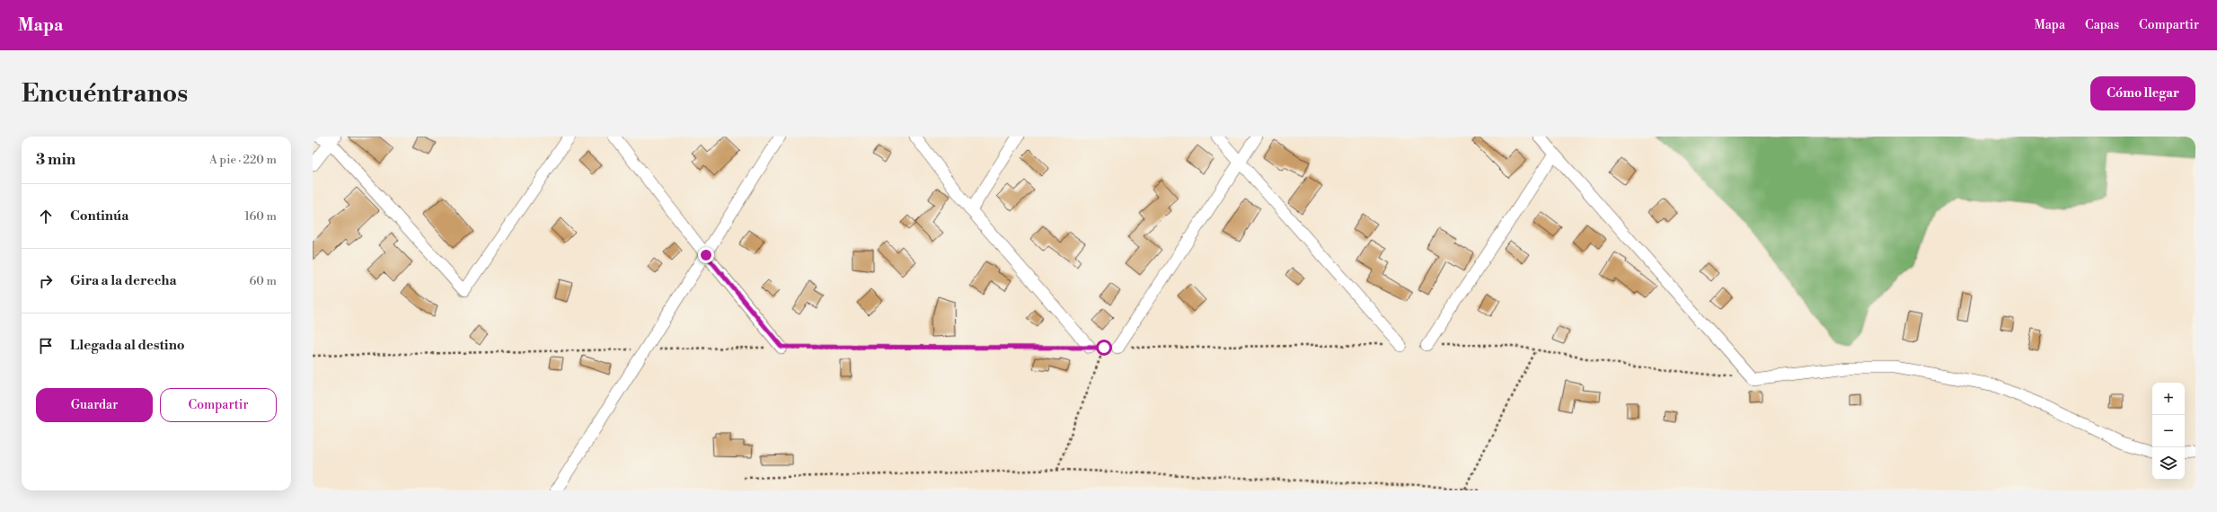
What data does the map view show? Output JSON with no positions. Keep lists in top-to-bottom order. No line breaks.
{"page":{"header":"Mapa","nav":["Mapa","Capas","Compartir"],"buttons":["Cómo llegar",["Guardar","Compartir"]],"title":"Encuéntranos","heading":["3 min","A pie · 220 m"],"list":[["Continúa","160 m"],["Gira a la derecha","60 m"],"Llegada al destino"],"map_buttons":["+","−"]}}
